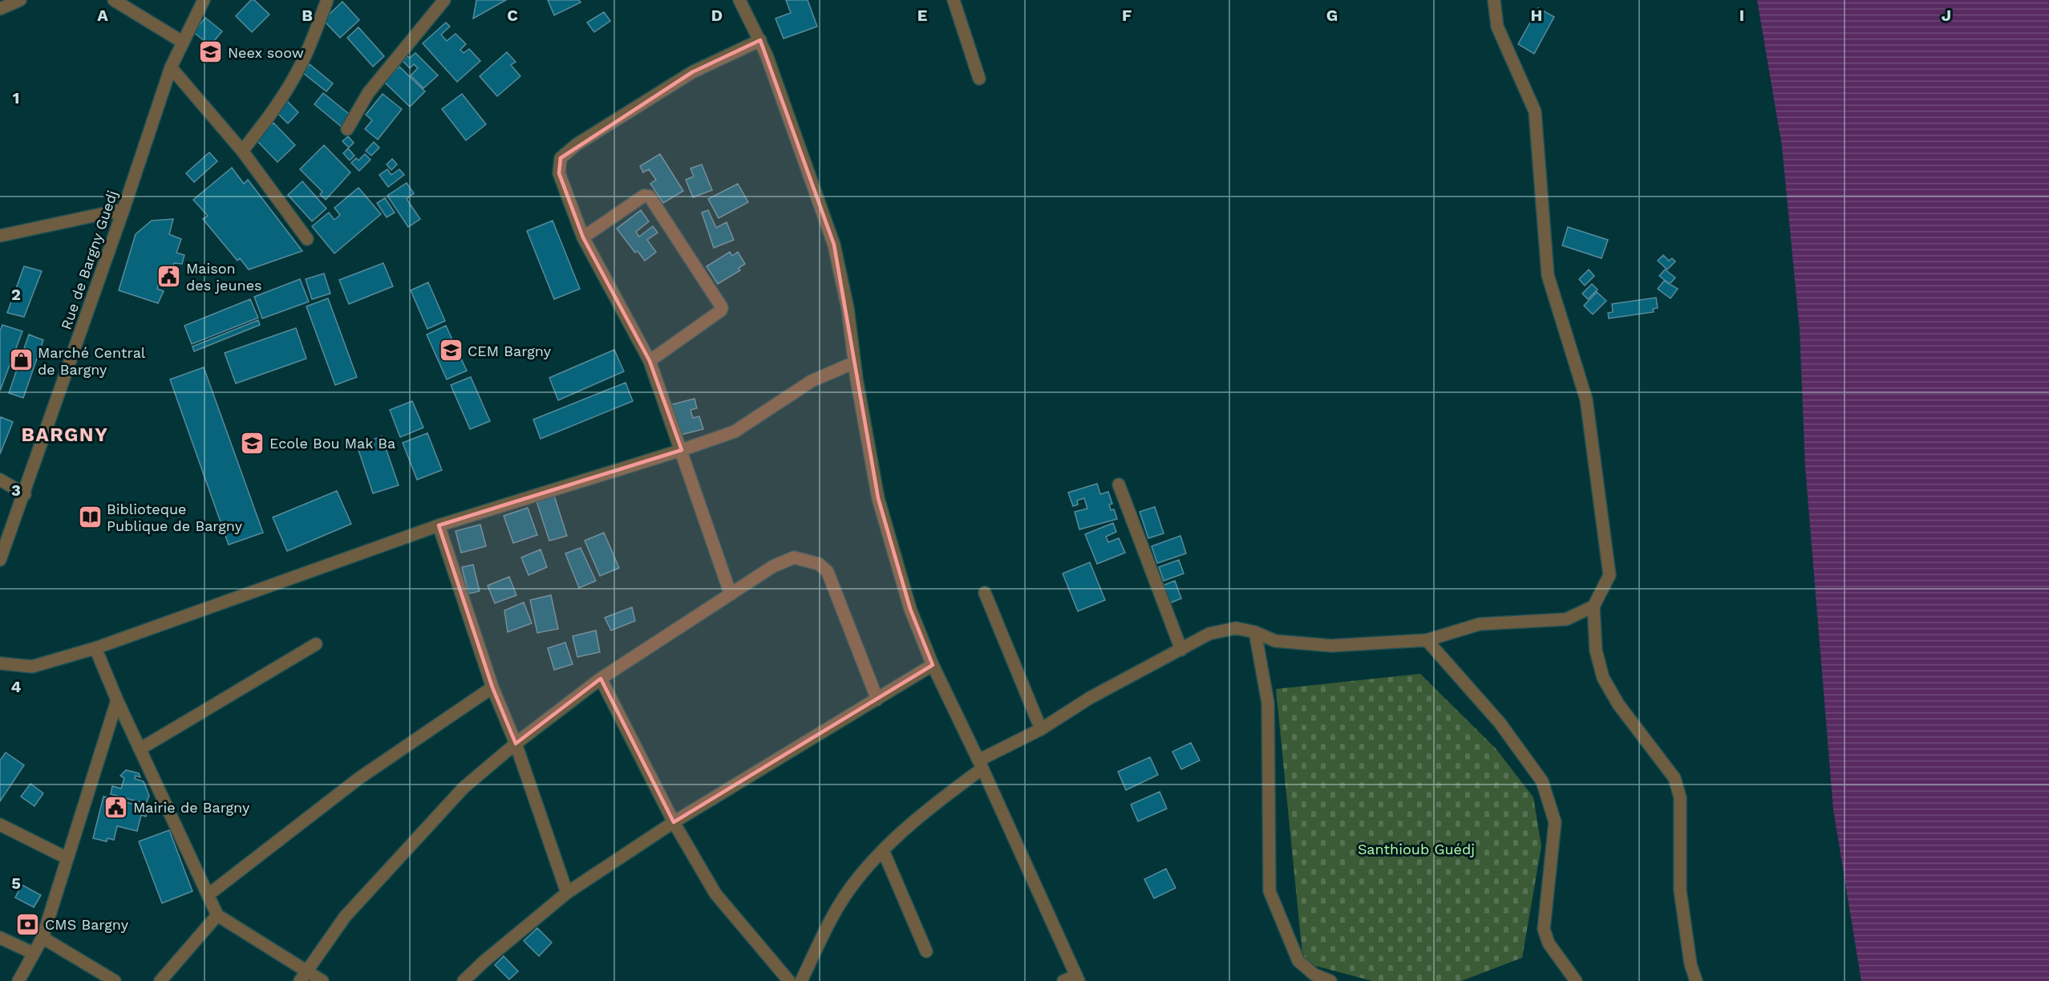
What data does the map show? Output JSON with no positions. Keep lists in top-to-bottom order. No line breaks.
{"streets":{"street":["Rue de Bargny Guedj"]},"districts":["BARGNY"],"parks":["Santhioub Guédj"],"places":{"school or university":["Neex soow","CEM Bargny","Ecole Bou Mak Ba"],"public building":["Maison des jeunes","Mairie de Bargny"],"shop":["Marché Central de Bargny"],"library":["Biblioteque Publique de Bargny"],"bank":["CMS Bargny"]},"grid":{"columns":["A","B","C","D","E","F","G","H","I","J"],"rows":["1","2","3","4","5"]}}
